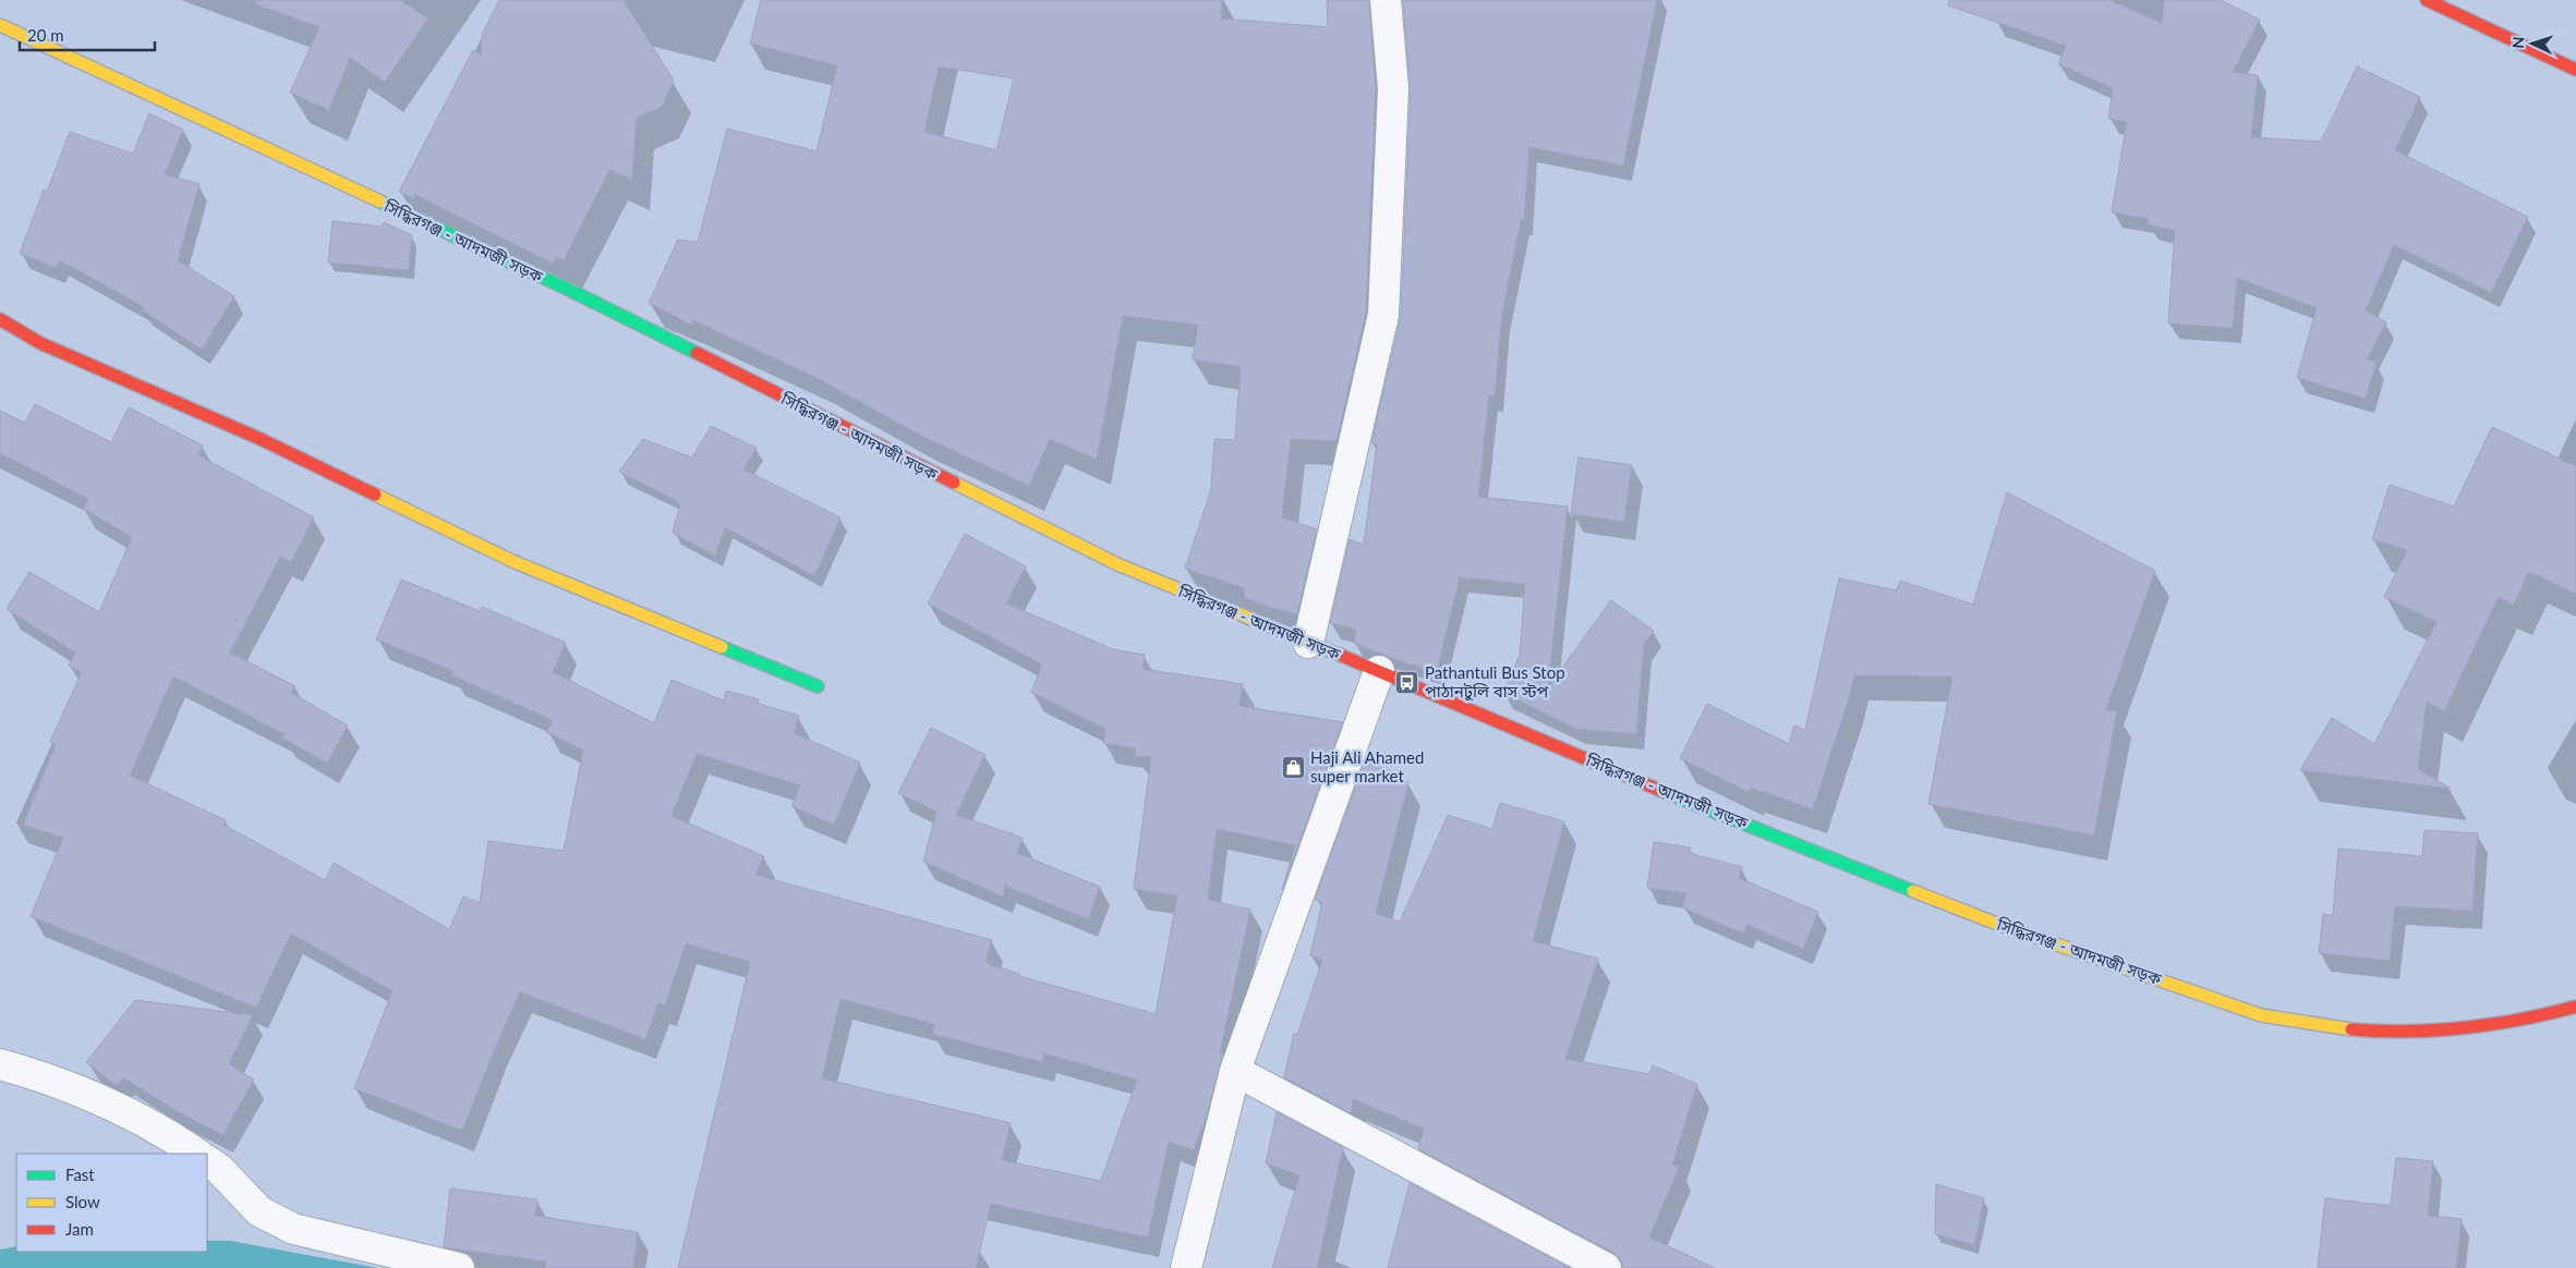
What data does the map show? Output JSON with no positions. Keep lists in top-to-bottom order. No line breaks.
{"streets":{"main road":["সিদ্ধিরগঞ্জ - আদমজী সড়ক"]},"places":{"bus stop":["Pathantuli Bus Stop পাঠানটুলি বাস স্টপ"],"shop":["Haji Ali Ahamed super market"]},"legend":["Fast","Slow","Jam"],"scale_bar":"20 m","north":"left"}
